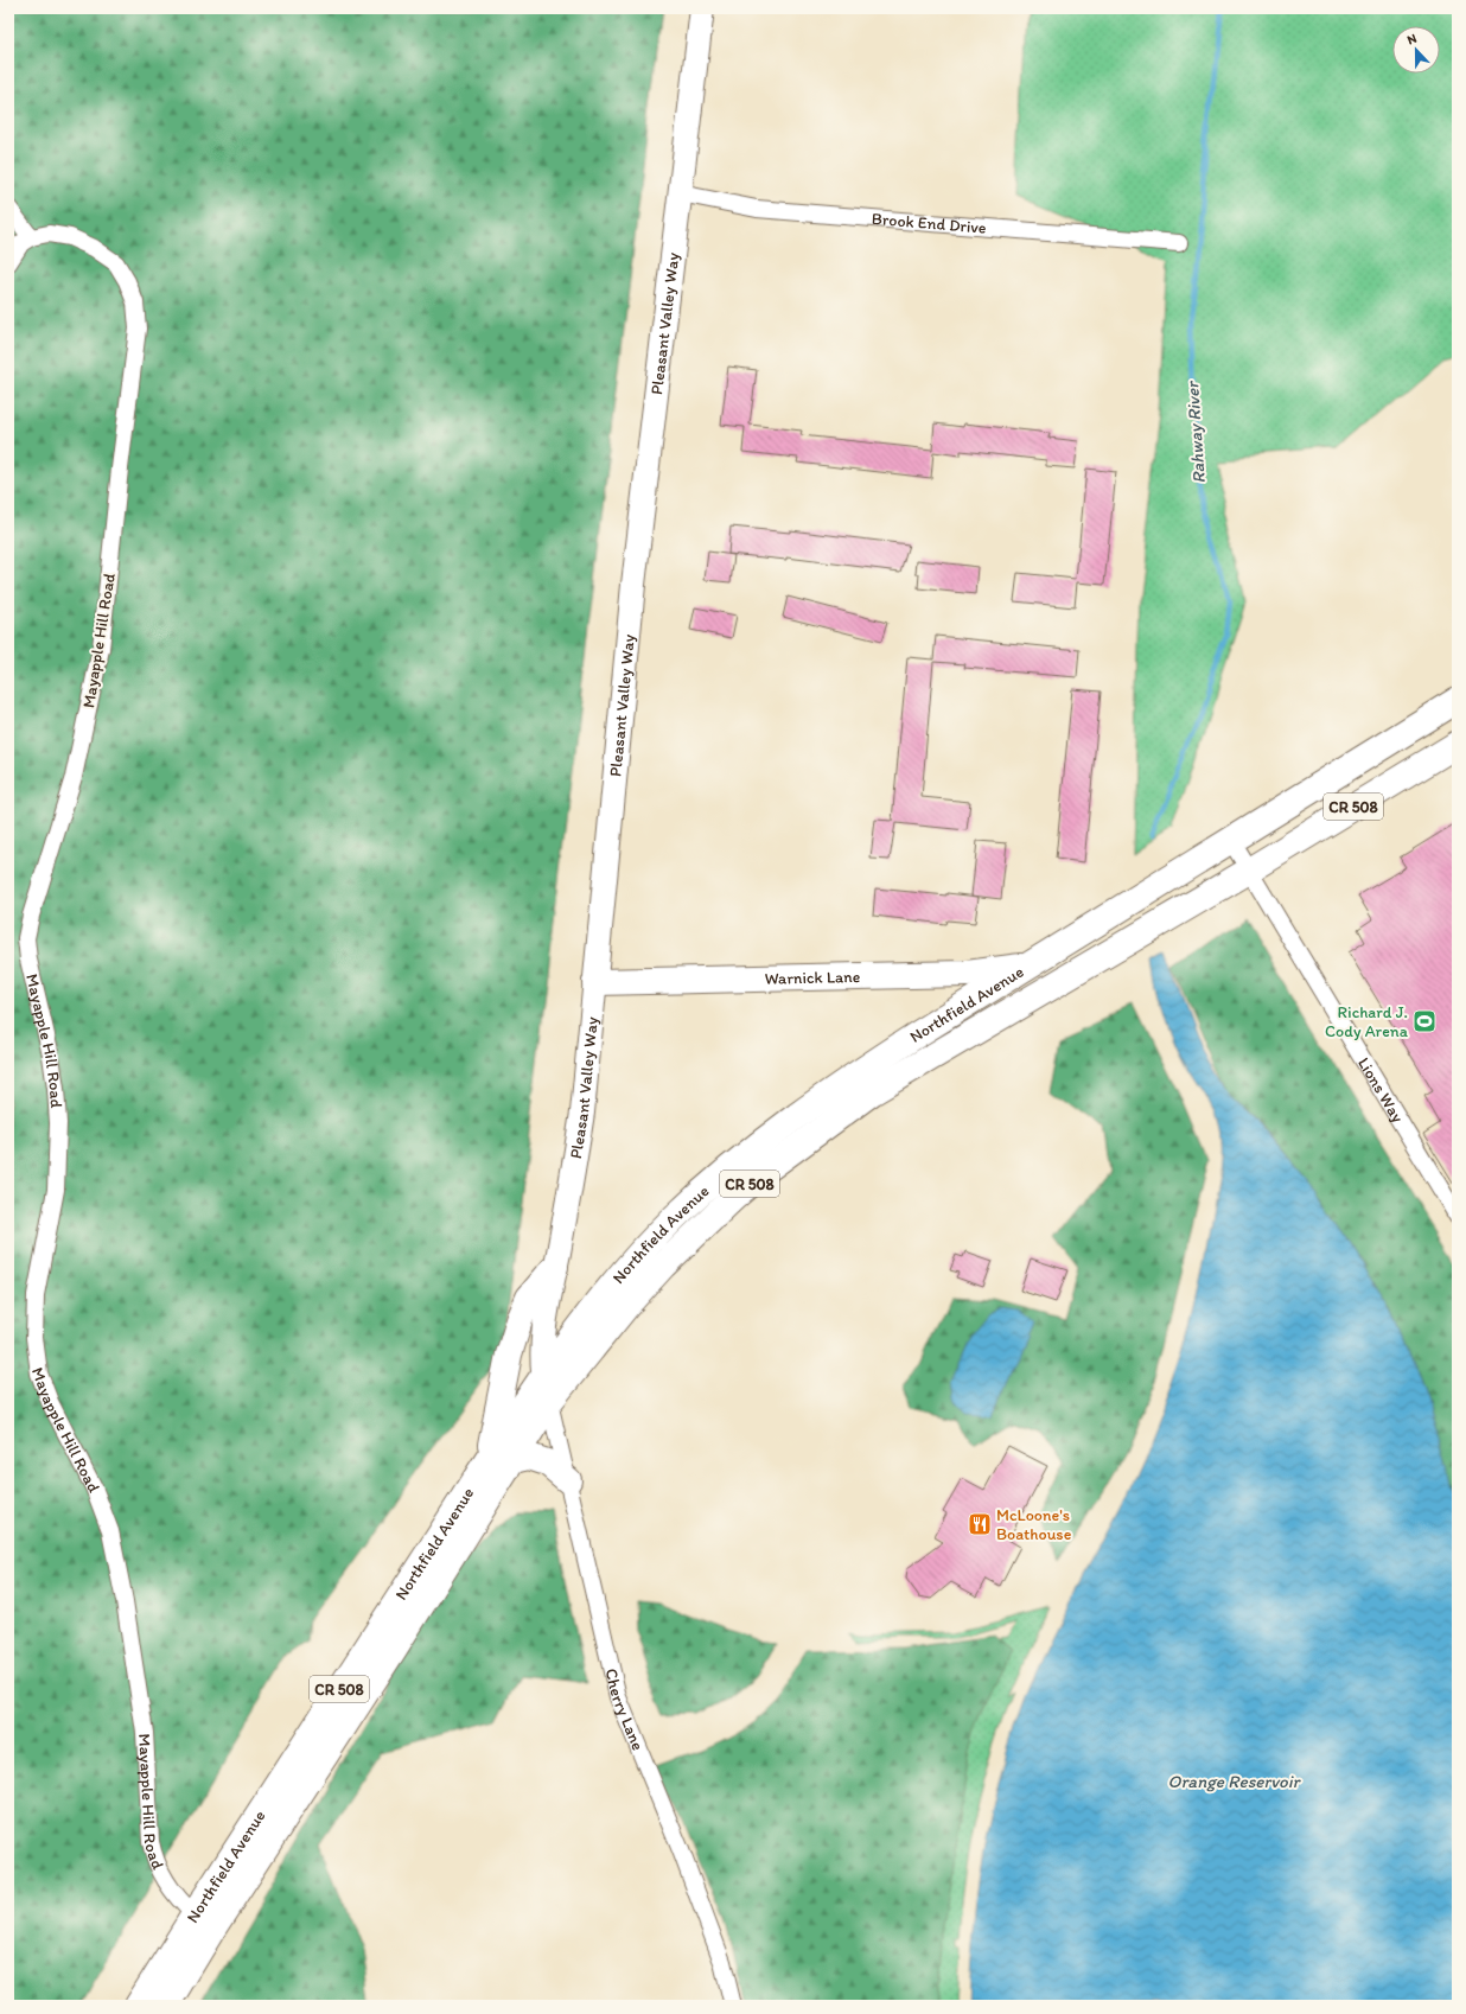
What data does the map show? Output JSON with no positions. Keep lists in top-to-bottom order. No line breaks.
{"streets":{"main road":["Pleasant Valley Way","CR 508","Warnick Lane","Northfield Avenue"],"street":["Brook End Drive","Mayapple Hill Road","Lions Way","Cherry Lane"]},"crossings":[["Brook End Drive","Pleasant Valley Way"],["Pleasant Valley Way","Warnick Lane"],["Pleasant Valley Way","Northfield Avenue"],["Pleasant Valley Way","Cherry Lane"],["Mayapple Hill Road","Northfield Avenue"],["Warnick Lane","Northfield Avenue"],["Northfield Avenue","Lions Way"],["Northfield Avenue","Cherry Lane"]],"water":["Rahway River","Orange Reservoir"],"places":{"sports":["Richard J. Cody Arena"],"restaurant":["McLoone's Boathouse"]},"north":"top"}
